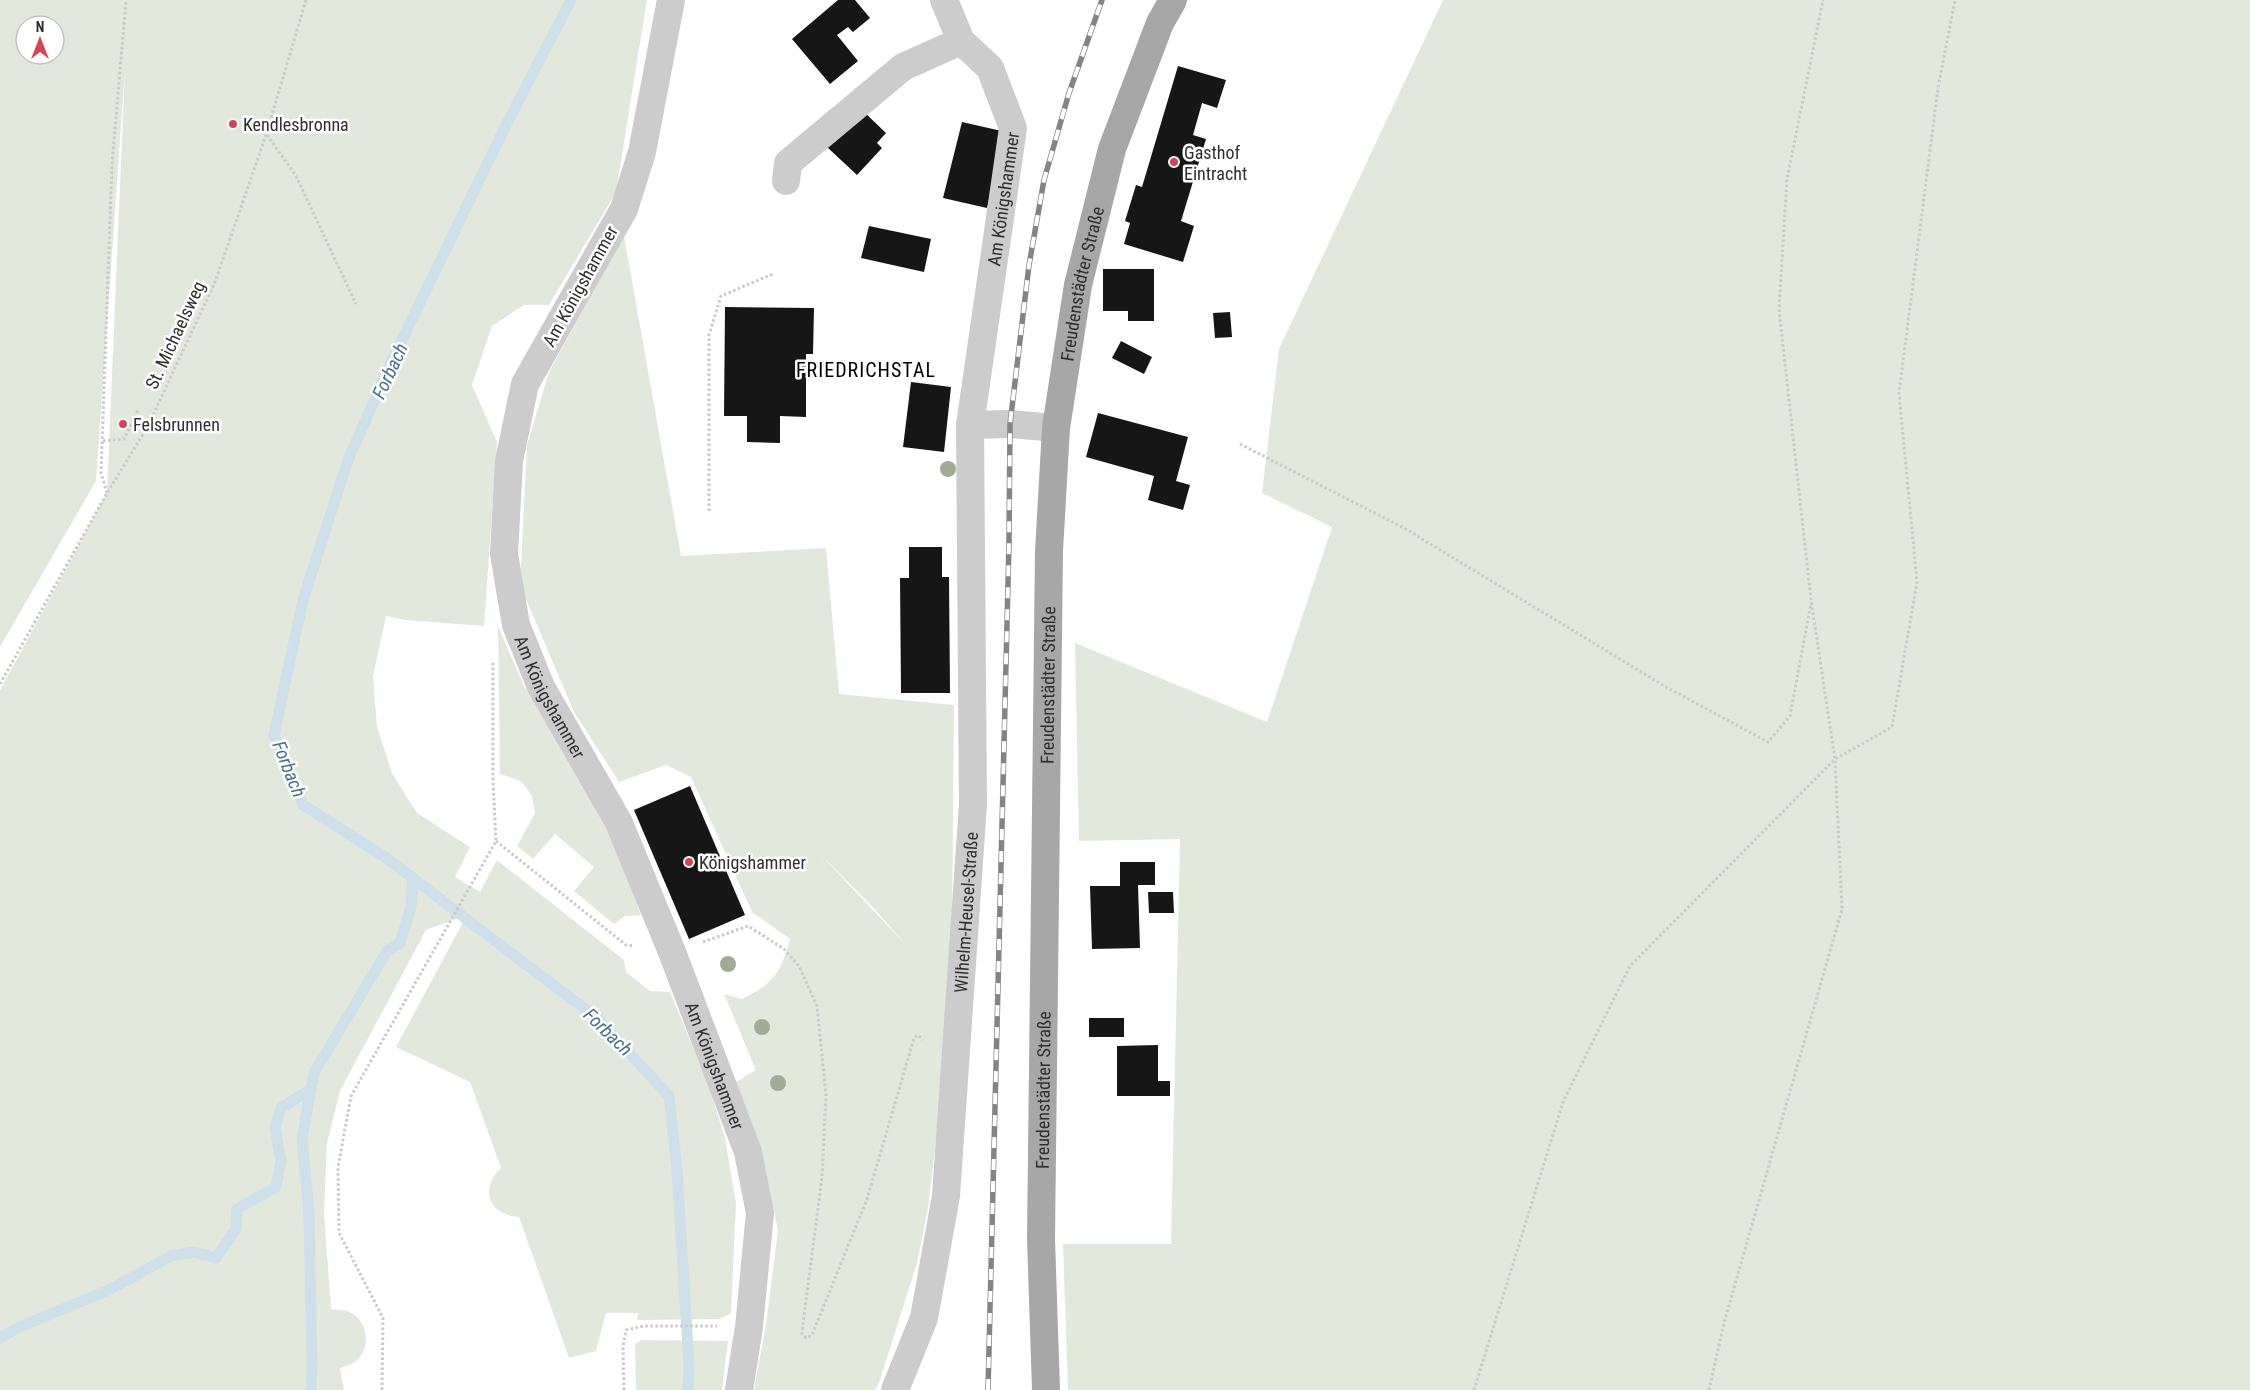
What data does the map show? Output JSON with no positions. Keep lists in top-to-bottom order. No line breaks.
{"streets":{"main road":["Freudenstädter Straße"],"street":["Am Königshammer","Wilhelm-Heusel-Straße"],"path":["St. Michaelsweg"]},"crossings":[["Am Königshammer","Wilhelm-Heusel-Straße"]],"districts":["FRIEDRICHSTAL"],"water":["Forbach"],"places":["Kendlesbronna","Gasthof Eintracht","Felsbrunnen","Königshammer"],"north":"top"}
